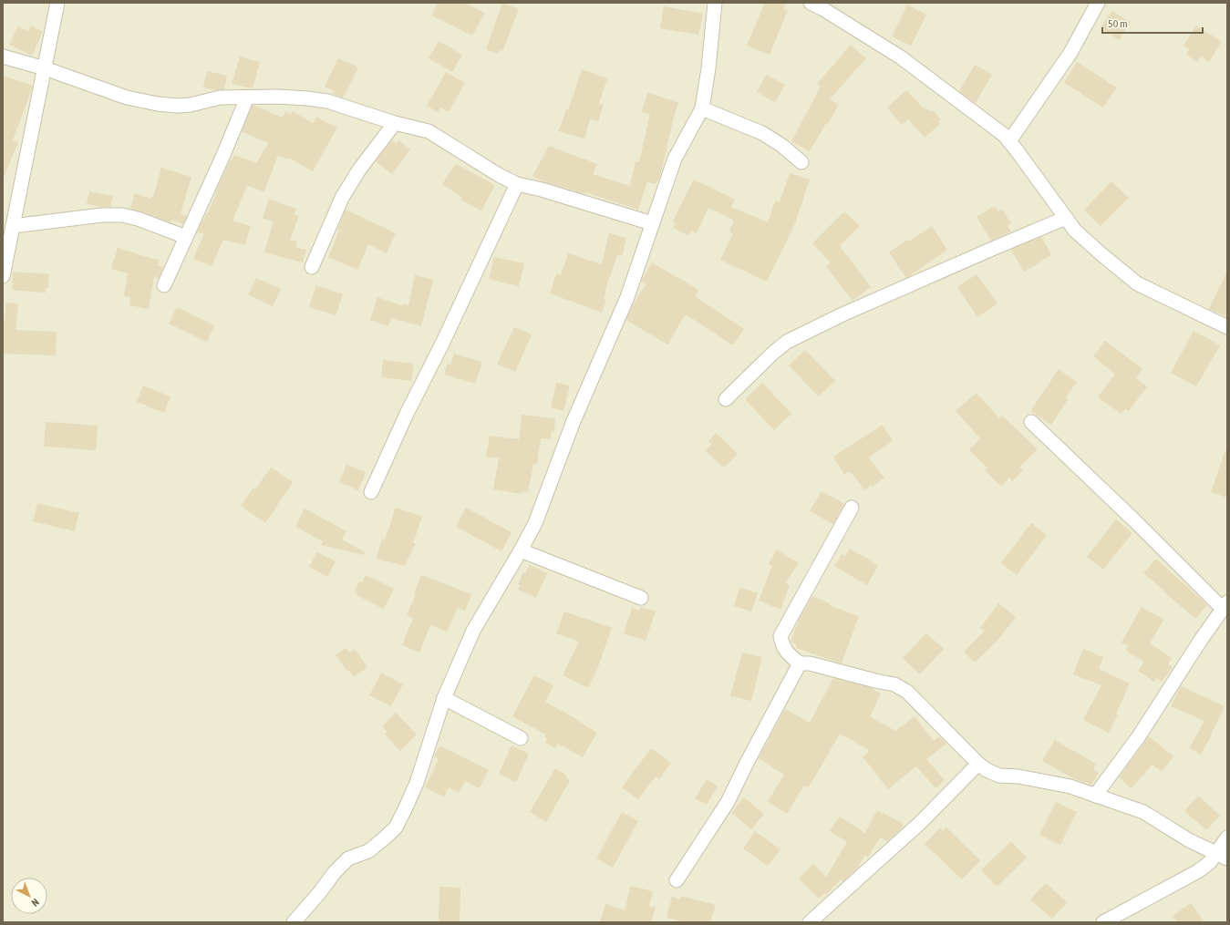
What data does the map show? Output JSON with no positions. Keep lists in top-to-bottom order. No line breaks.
{"scale_bar":"50 m","north":"bottom right"}
